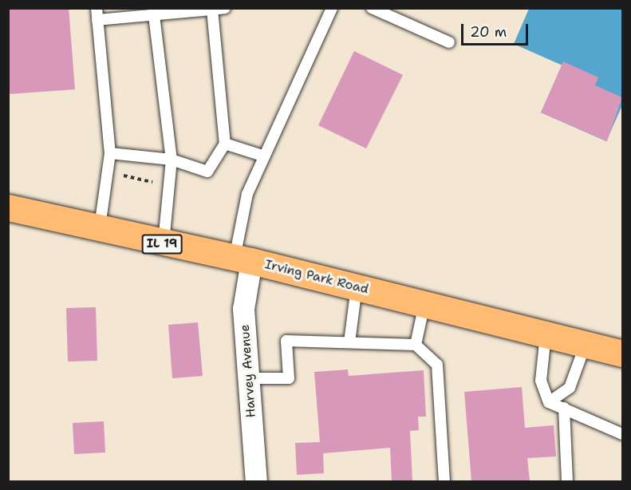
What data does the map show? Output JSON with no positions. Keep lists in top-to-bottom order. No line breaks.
{"streets":{"main road":["IL 19","Irving Park Road"],"street":["Harvey Avenue"]},"crossings":[["Irving Park Road","Harvey Avenue"]],"scale_bar":"20 m"}
